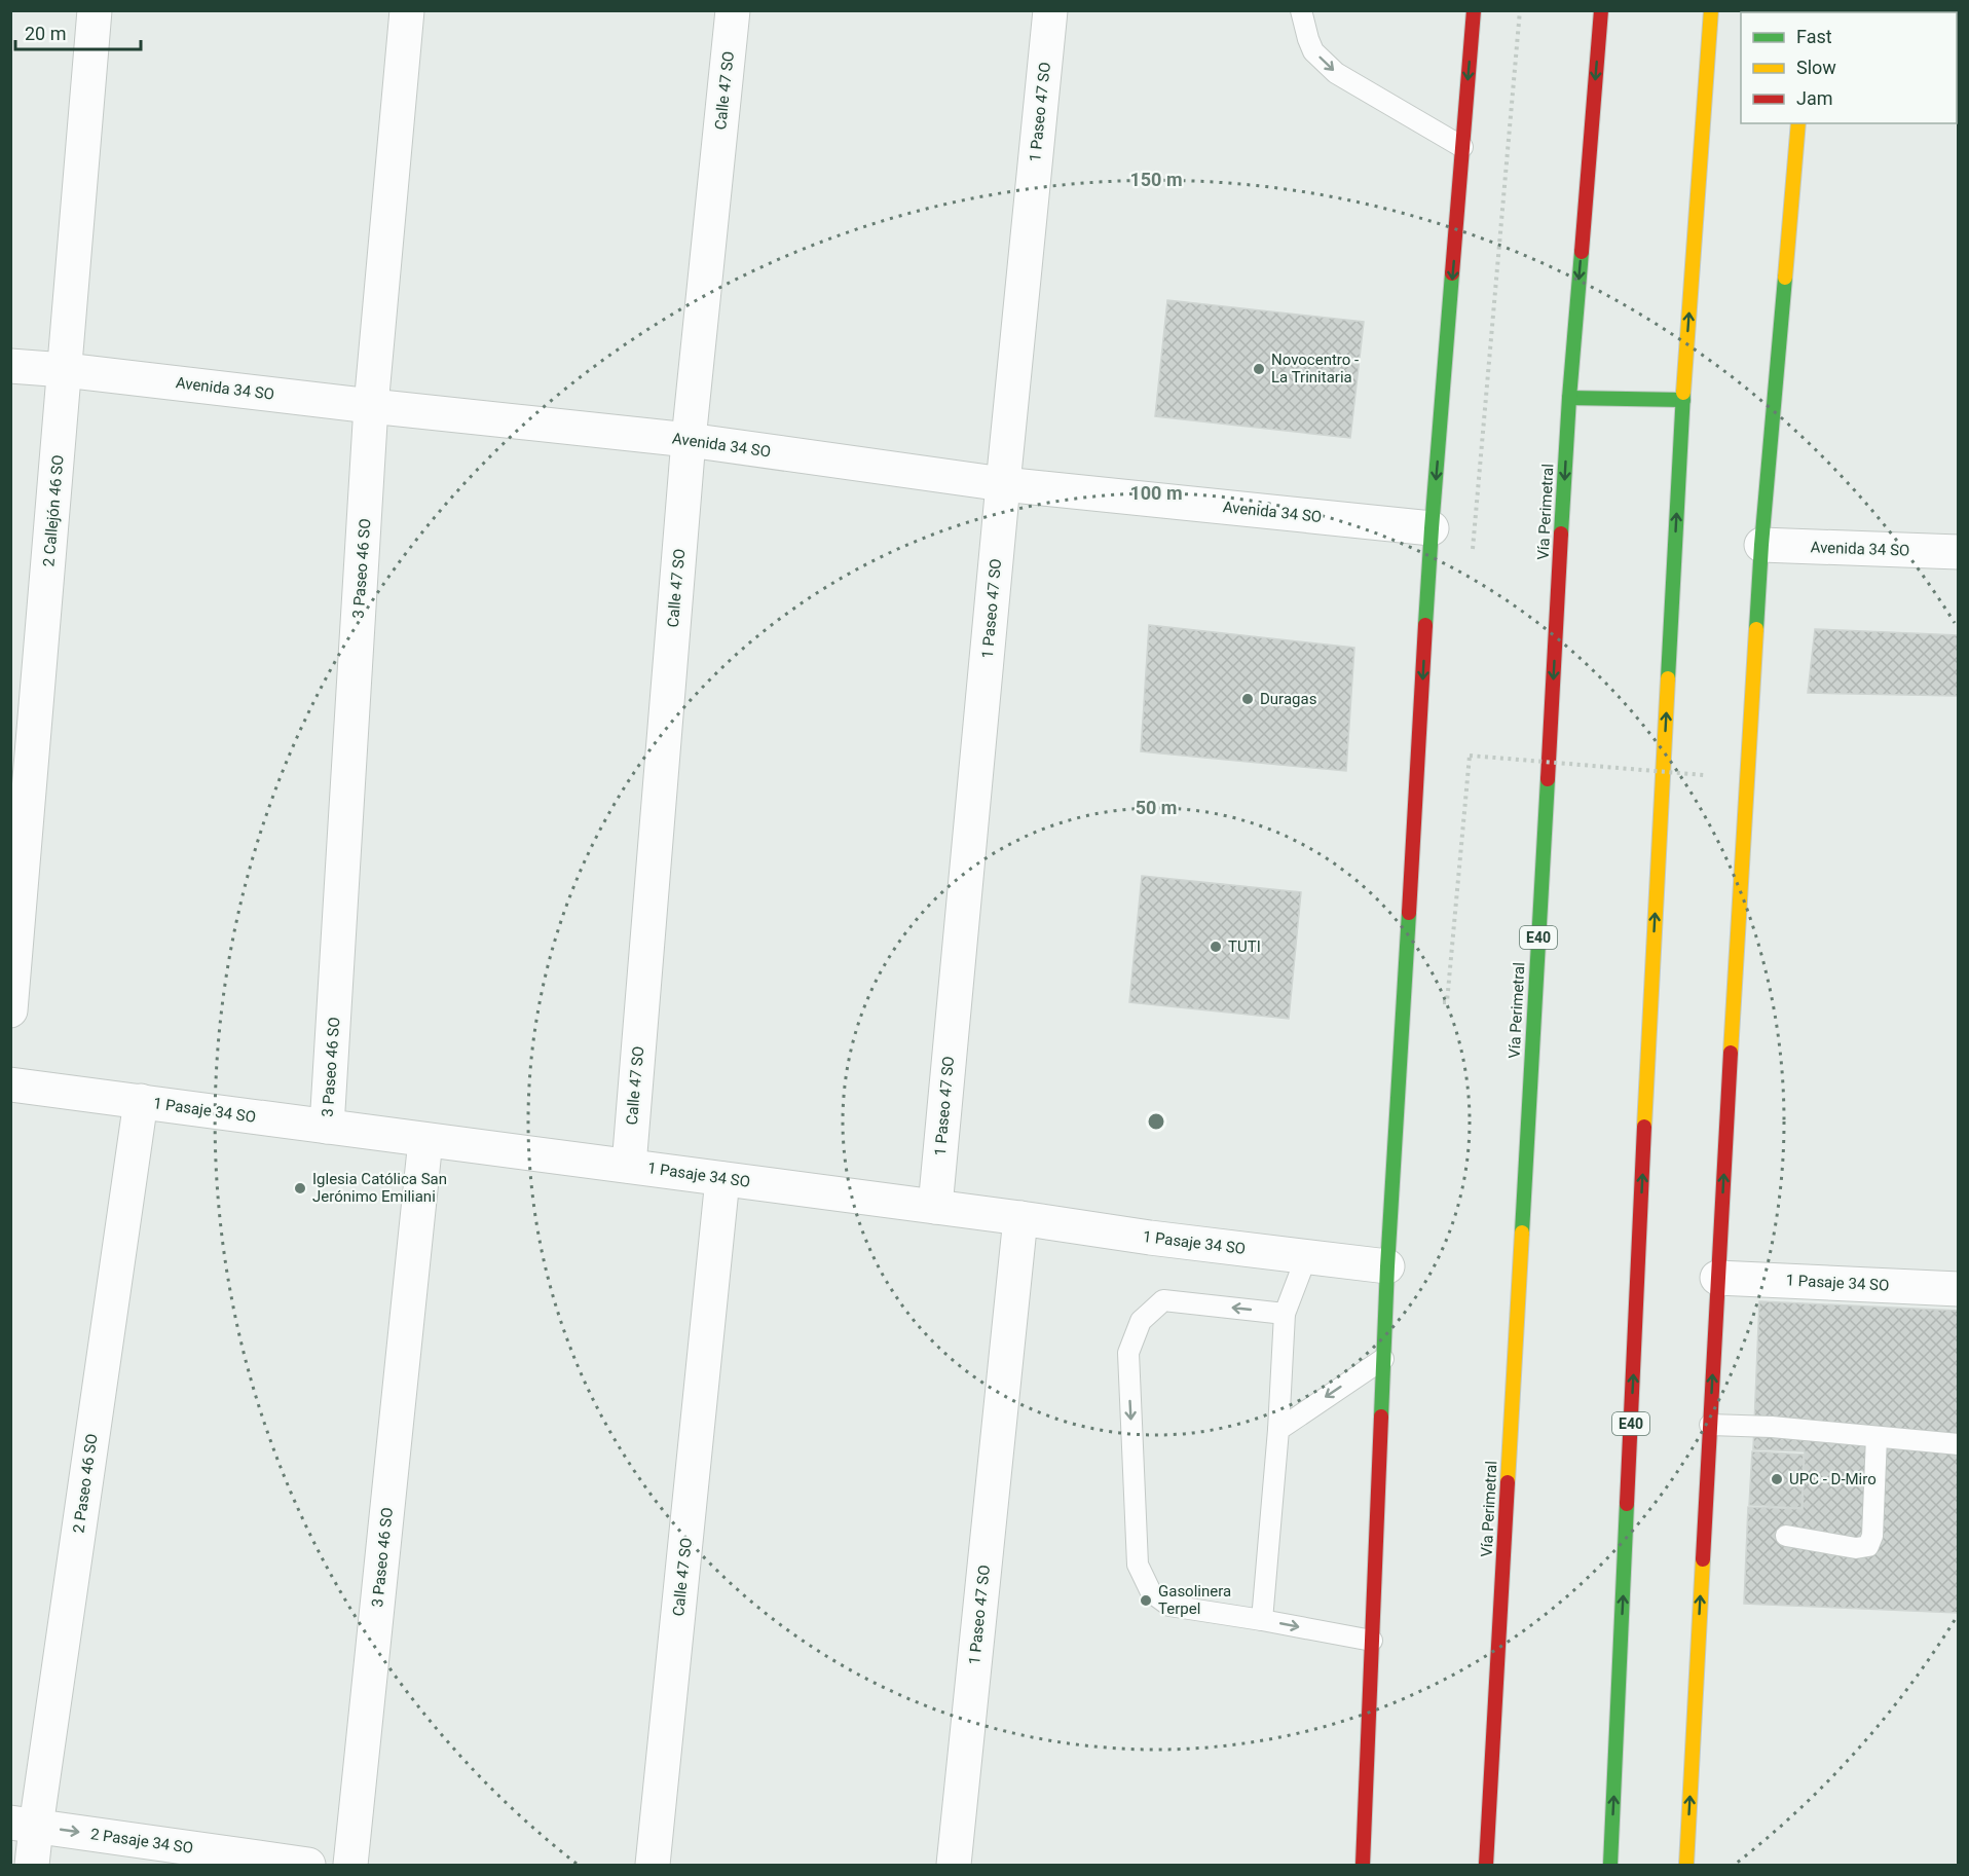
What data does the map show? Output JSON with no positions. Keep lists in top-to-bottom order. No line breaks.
{"streets":{"main road":["Vía Perimetral","E40"],"street":["Calle 47 SO","1 Paseo 47 SO","Avenida 34 SO","2 Callejón 46 SO","3 Paseo 46 SO","1 Pasaje 34 SO","2 Paseo 46 SO","2 Pasaje 34 SO"]},"crossings":[["Calle 47 SO","Avenida 34 SO"],["Calle 47 SO","1 Pasaje 34 SO"],["1 Paseo 47 SO","Avenida 34 SO"],["1 Paseo 47 SO","1 Pasaje 34 SO"],["Avenida 34 SO","2 Callejón 46 SO"],["Avenida 34 SO","3 Paseo 46 SO"],["3 Paseo 46 SO","1 Pasaje 34 SO"],["1 Pasaje 34 SO","2 Paseo 46 SO"],["2 Paseo 46 SO","2 Pasaje 34 SO"]],"one_way":["2 Pasaje 34 SO"],"places":["Novocentro - La Trinitaria","Duragas","TUTI","Iglesia Católica San Jerónimo Emiliani","UPC - D-Miro","Gasolinera Terpel"],"legend":["Fast","Slow","Jam"],"scale_bar":"20 m","rings":["150 m","100 m","50 m"]}
